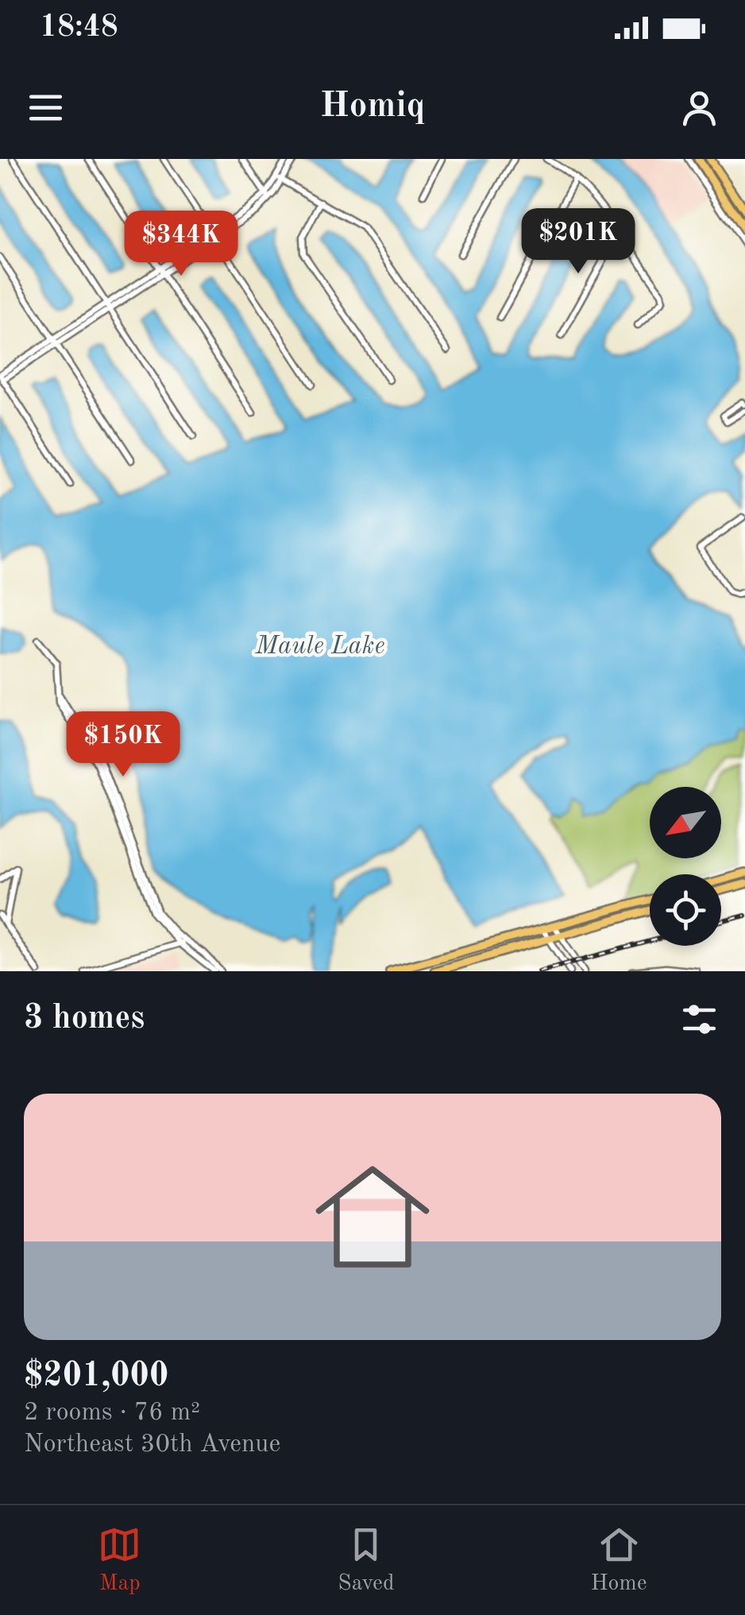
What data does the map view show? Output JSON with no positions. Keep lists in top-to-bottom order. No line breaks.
{"water":["Maule Lake"],"north":"bottom left","page":{"status":"18:48","header":"Homiq","price":["$201K","$344K","$150K"],"heading":"3 homes","list":[{"name":"$201,000","note":"2 rooms · 76 m² · Northeast 30th Avenue"}],"tabs":["Map","Saved","Home"]}}
